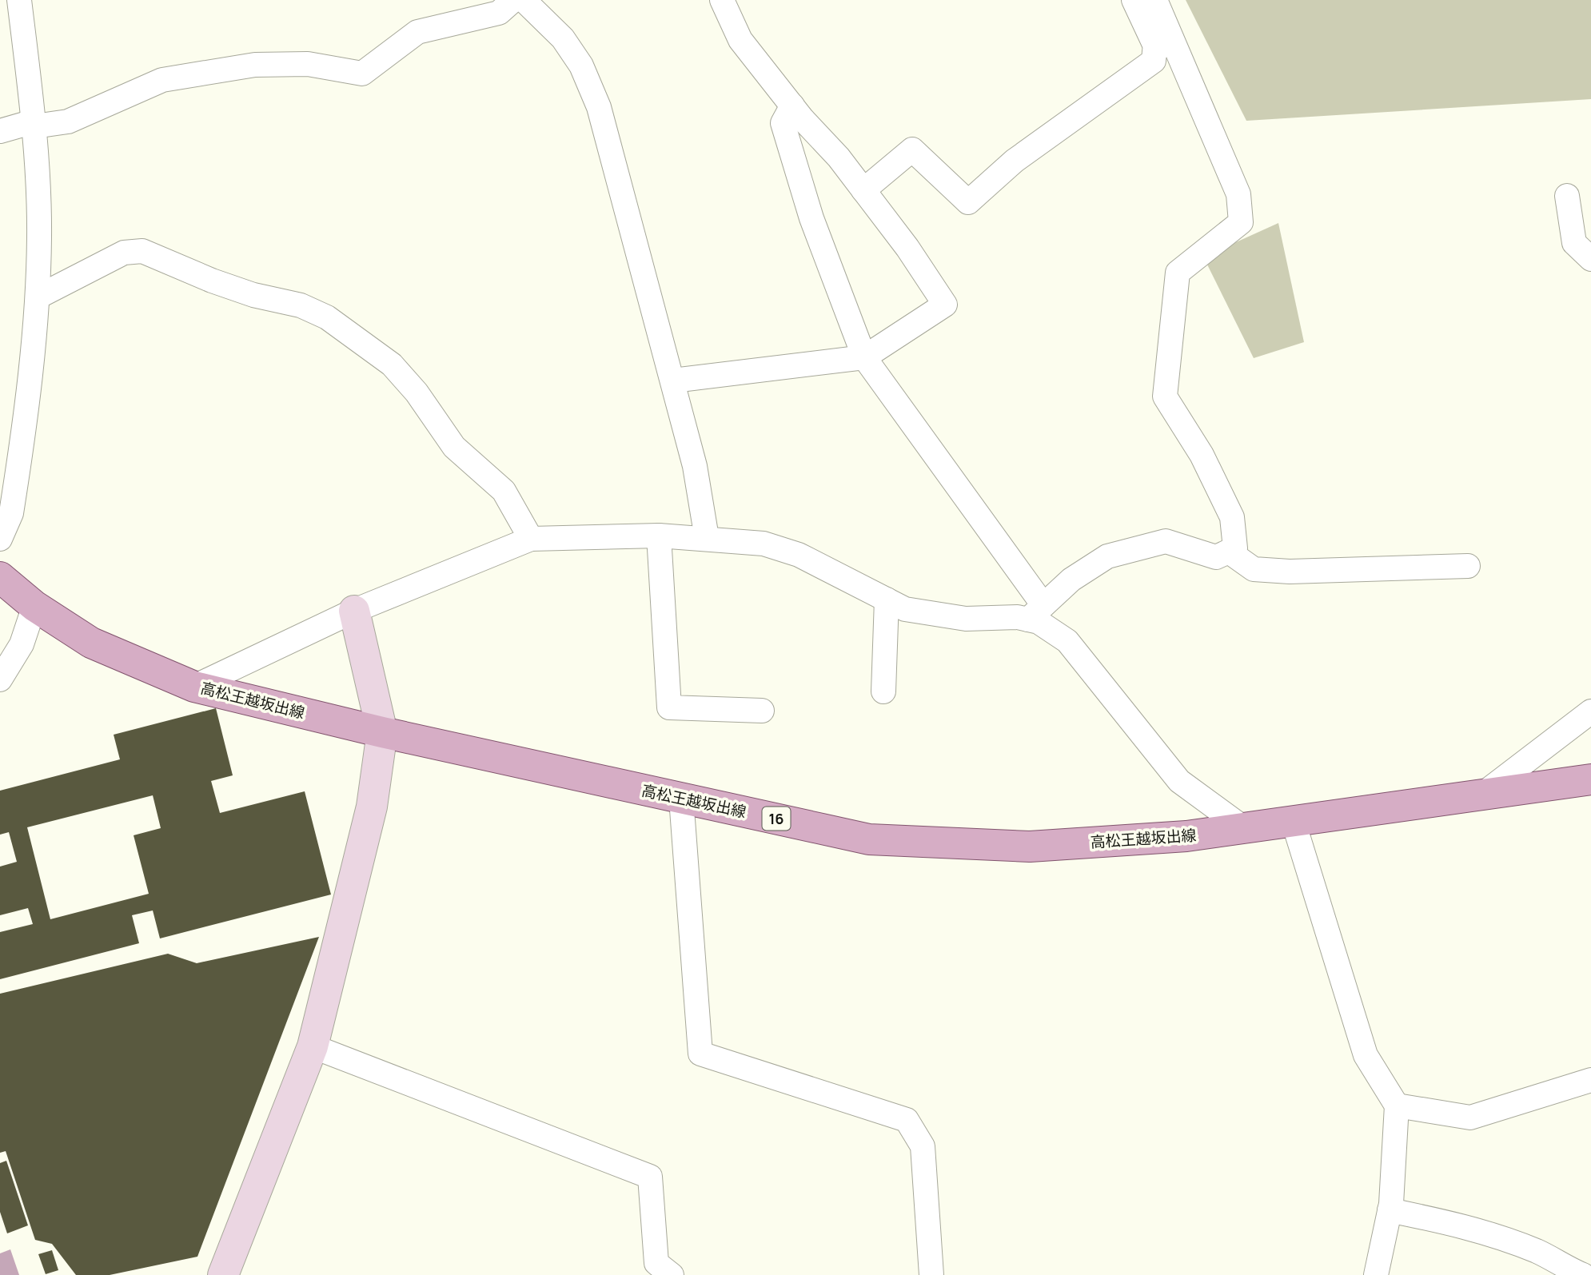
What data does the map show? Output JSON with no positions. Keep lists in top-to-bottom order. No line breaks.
{"streets":{"main road":["高松王越坂出線","16"]}}
